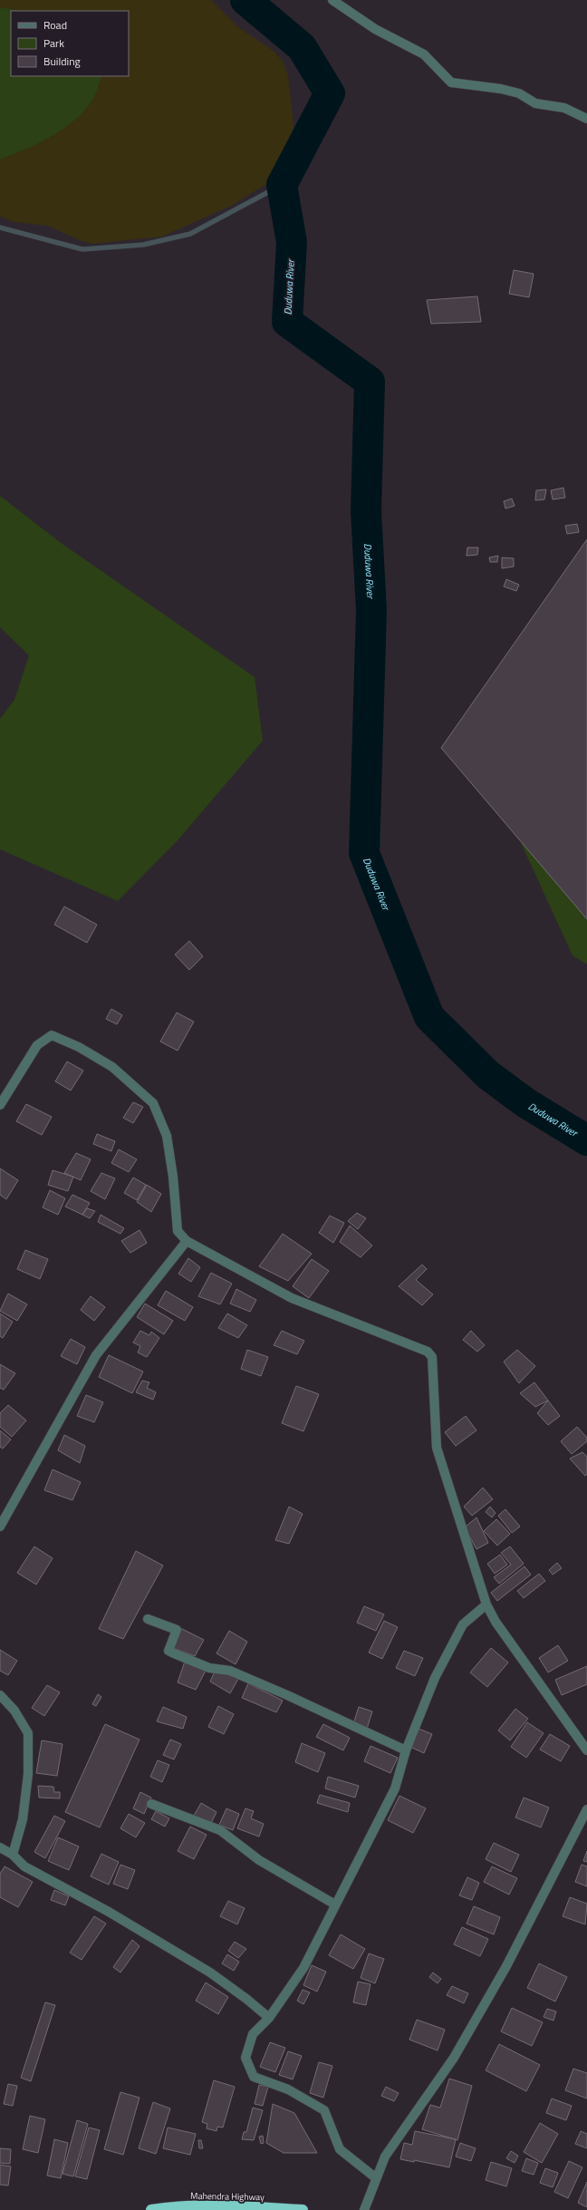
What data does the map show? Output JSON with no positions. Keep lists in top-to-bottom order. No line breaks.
{"streets":{"highway":["Mahendra Highway"]},"water":["Duduwa River"],"legend":["Road","Park","Building"]}
